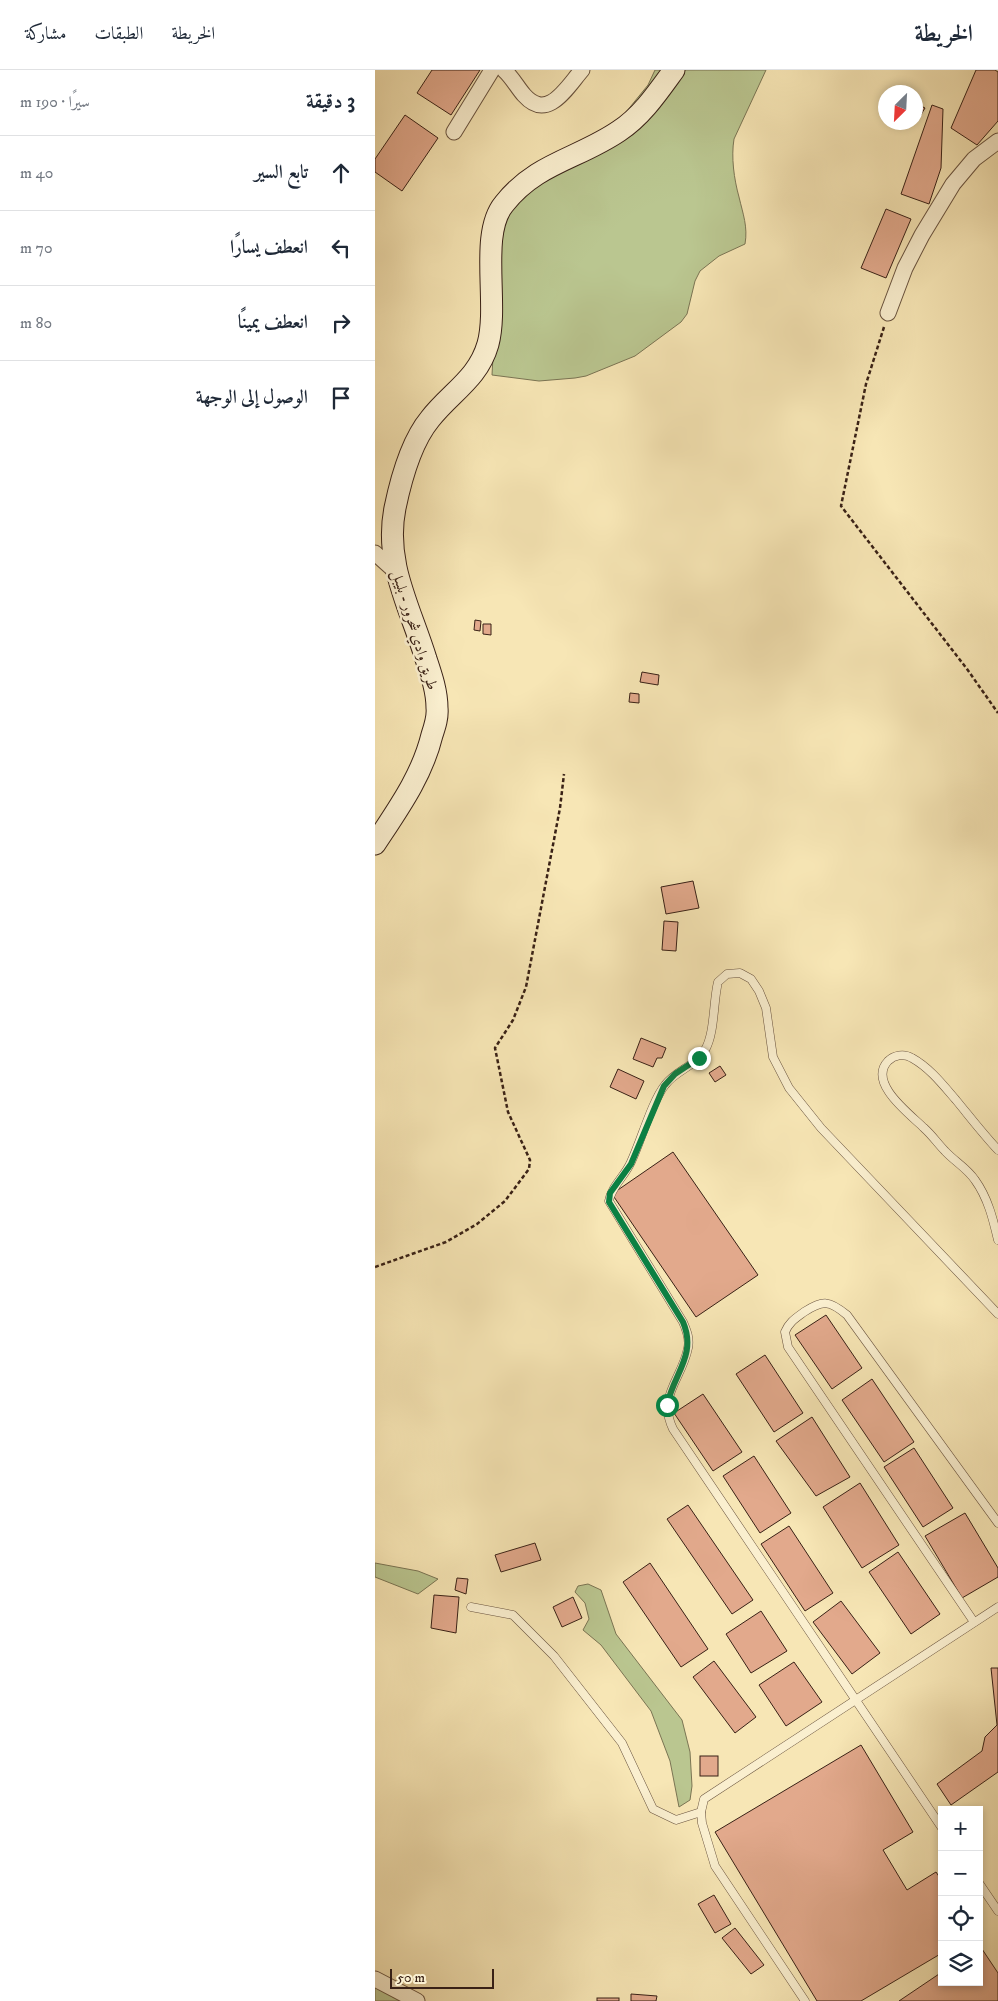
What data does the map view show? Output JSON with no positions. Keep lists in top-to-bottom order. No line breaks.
{"streets":{"street":["طريق وادي شحرور - بليبل"]},"scale_bar":"50 m","north":"bottom left","page":{"header":"الخريطة","nav":["الخريطة","الطبقات","مشاركة"],"heading":["3 دقيقة","سيرًا · 190 m"],"list":[["تابع السير","40 m"],["انعطف يسارًا","70 m"],["انعطف يمينًا","80 m"],"الوصول إلى الوجهة"],"map_buttons":["+","−"],"scale":"50 m"}}
